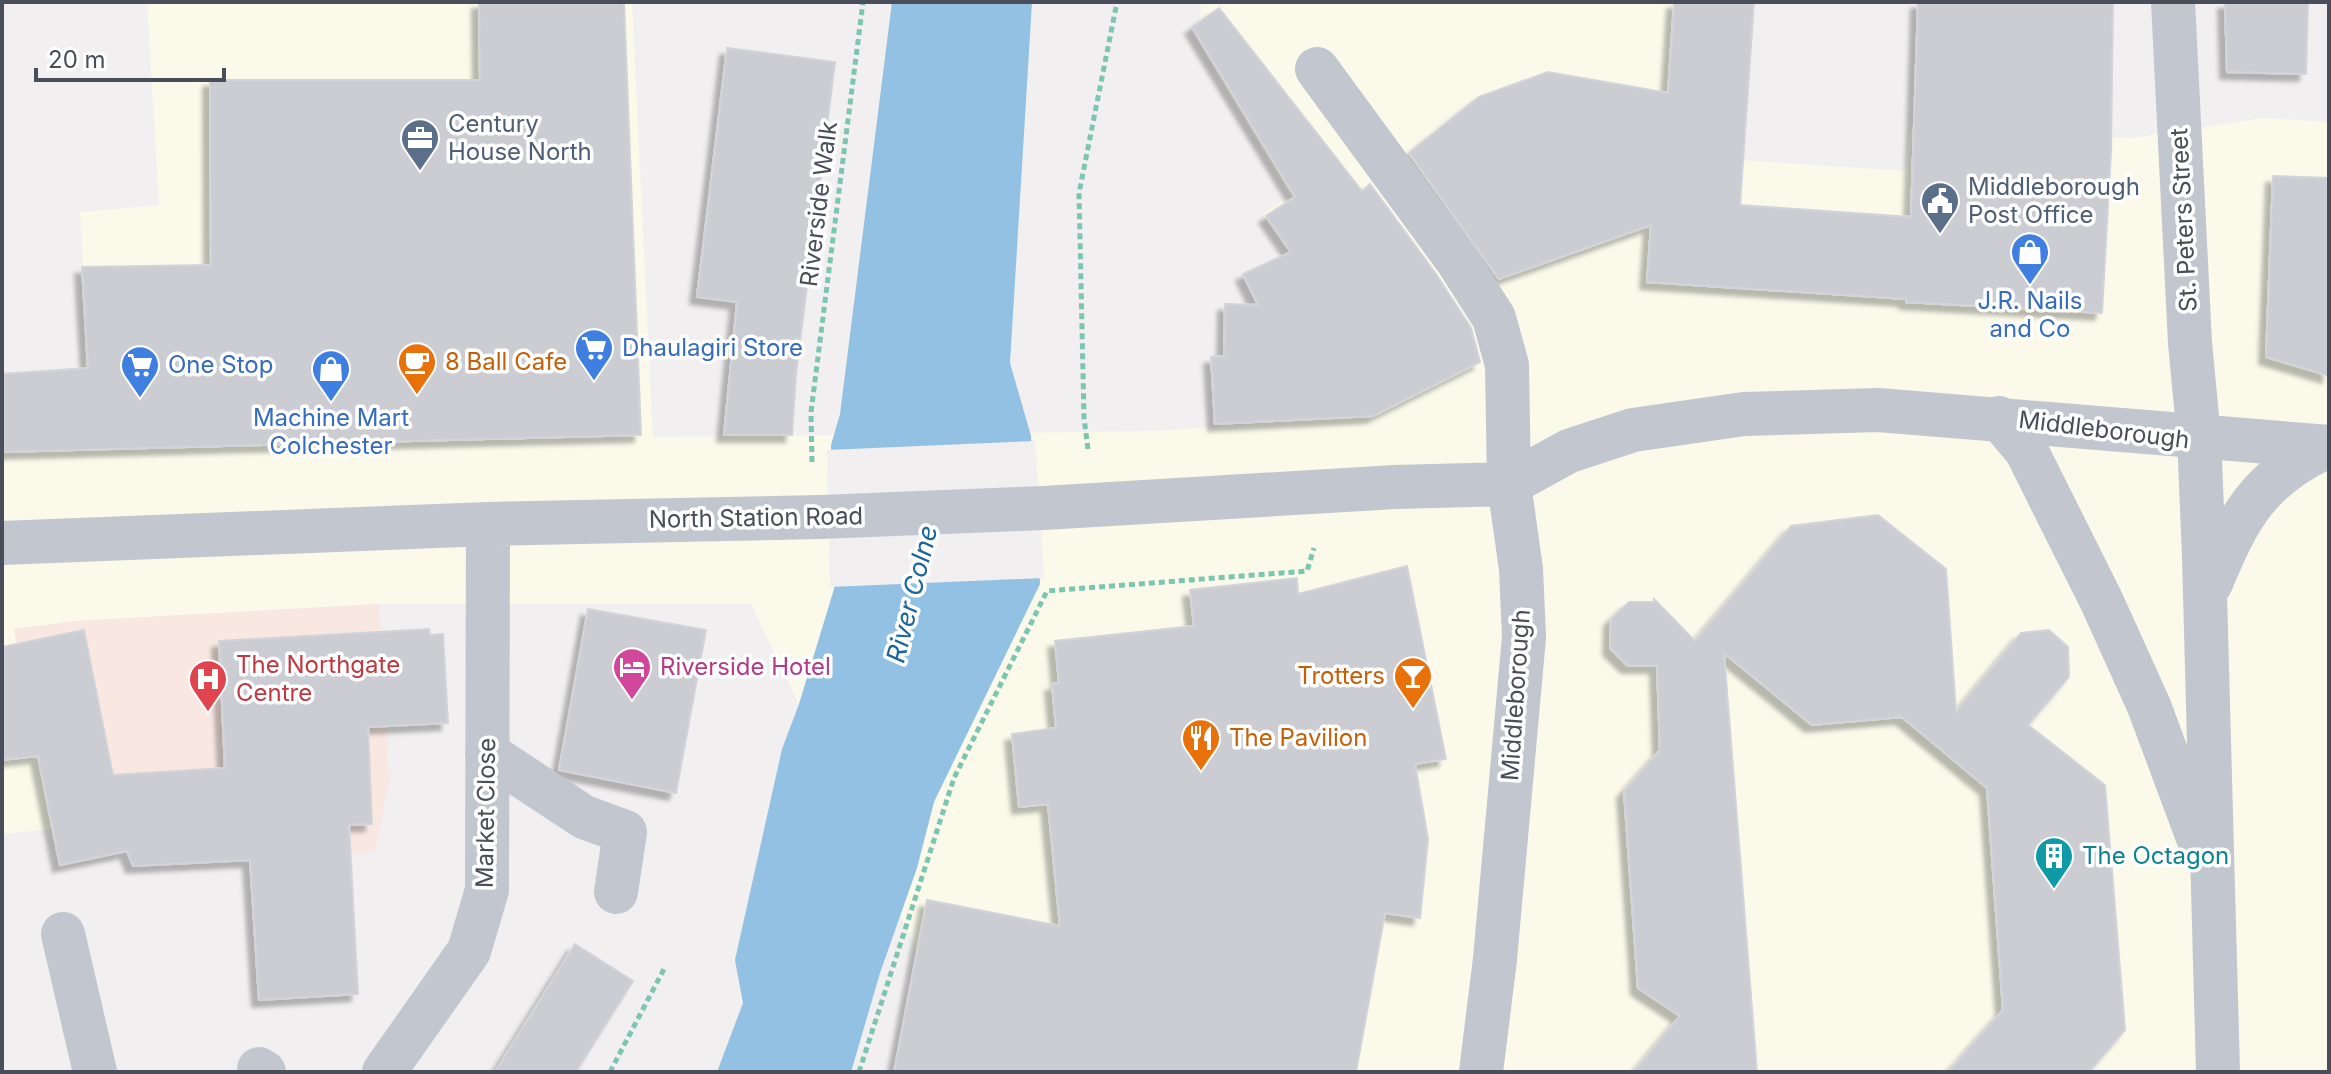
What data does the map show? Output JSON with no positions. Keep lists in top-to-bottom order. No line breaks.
{"streets":{"street":["St. Peters Street","Middleborough","North Station Road","Market Close"],"path":["Riverside Walk"]},"crossings":[["St. Peters Street","Middleborough"],["Middleborough","North Station Road"],["North Station Road","Market Close"]],"water":["River Colne"],"places":{"office":["Century House North"],"public building":["Middleborough Post Office"],"shop":["J.R. Nails and Co","Machine Mart Colchester"],"supermarket":["Dhaulagiri Store","One Stop"],"cafe":["8 Ball Cafe"],"hotel":["Riverside Hotel"],"bar":["Trotters"],"hospital":["The Northgate Centre"],"restaurant":["The Pavilion"],"building":["The Octagon"]},"scale_bar":"20 m"}
